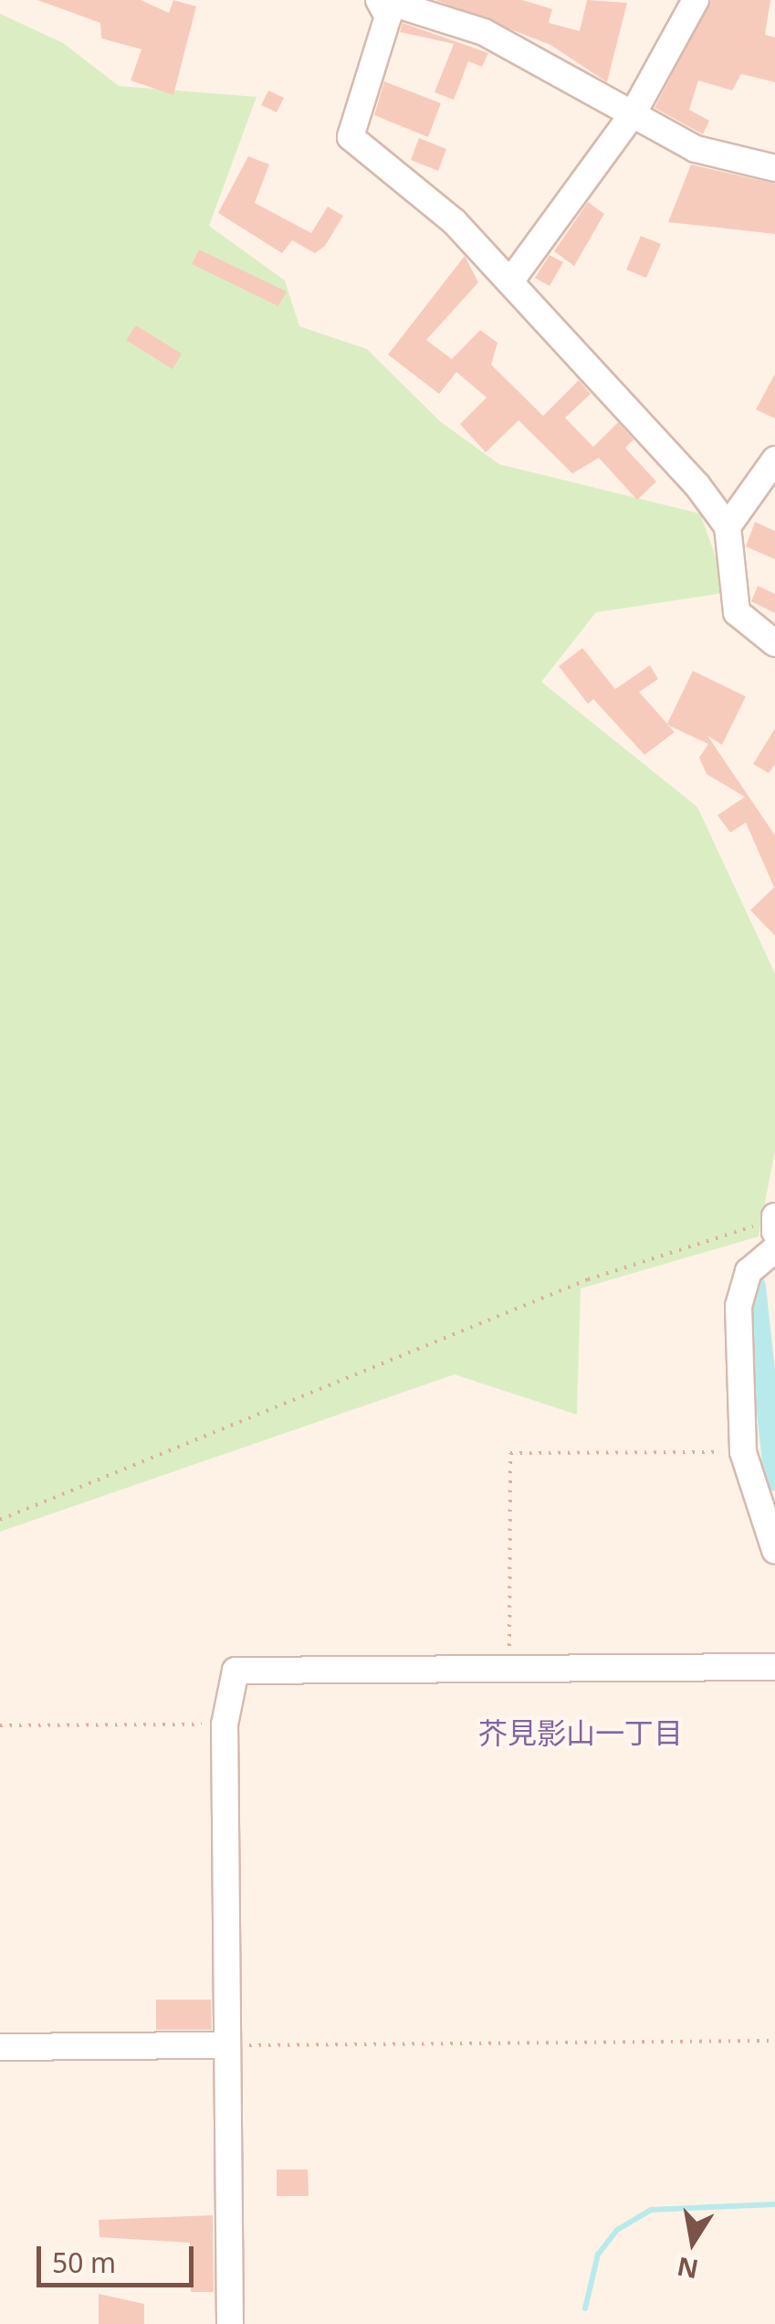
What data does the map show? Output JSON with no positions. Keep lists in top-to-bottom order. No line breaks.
{"districts":["芥見影山一丁目"],"scale_bar":"50 m","north":"bottom"}
